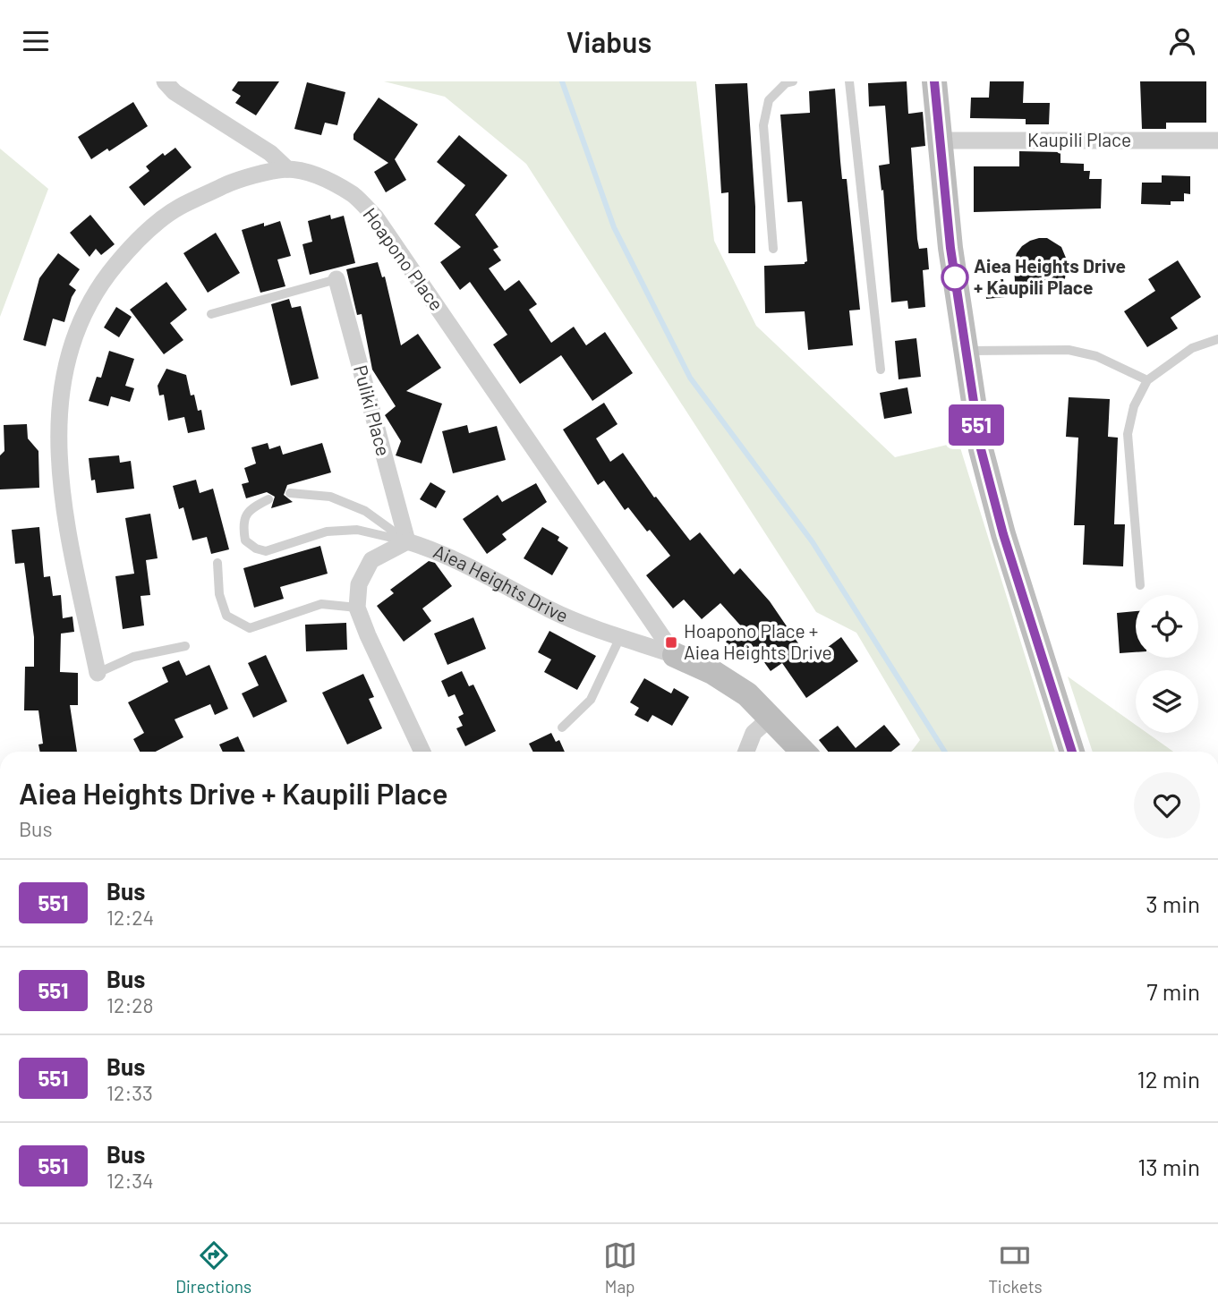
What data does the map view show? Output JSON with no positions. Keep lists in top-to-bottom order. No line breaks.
{"streets":{"street":["Kaupili Place","Hoapono Place","Puliki Place","Aiea Heights Drive"]},"crossings":[["Hoapono Place","Aiea Heights Drive"],["Puliki Place","Aiea Heights Drive"]],"places":{"other":["Aiea Heights Drive + Kaupili Place"],"transit":["Hoapono Place + Aiea Heights Drive"]},"lines":["bus line 551"],"page":{"header":"Viabus","on_map":"551","heading":["Aiea Heights Drive + Kaupili Place","Bus"],"list":[{"mark":"551","name":"Bus","note":"12:24","value":"3 min"},{"mark":"551","name":"Bus","note":"12:28","value":"7 min"},{"mark":"551","name":"Bus","note":"12:33","value":"12 min"},{"mark":"551","name":"Bus","note":"12:34","value":"13 min"}],"tabs":["Directions","Map","Tickets"]}}
